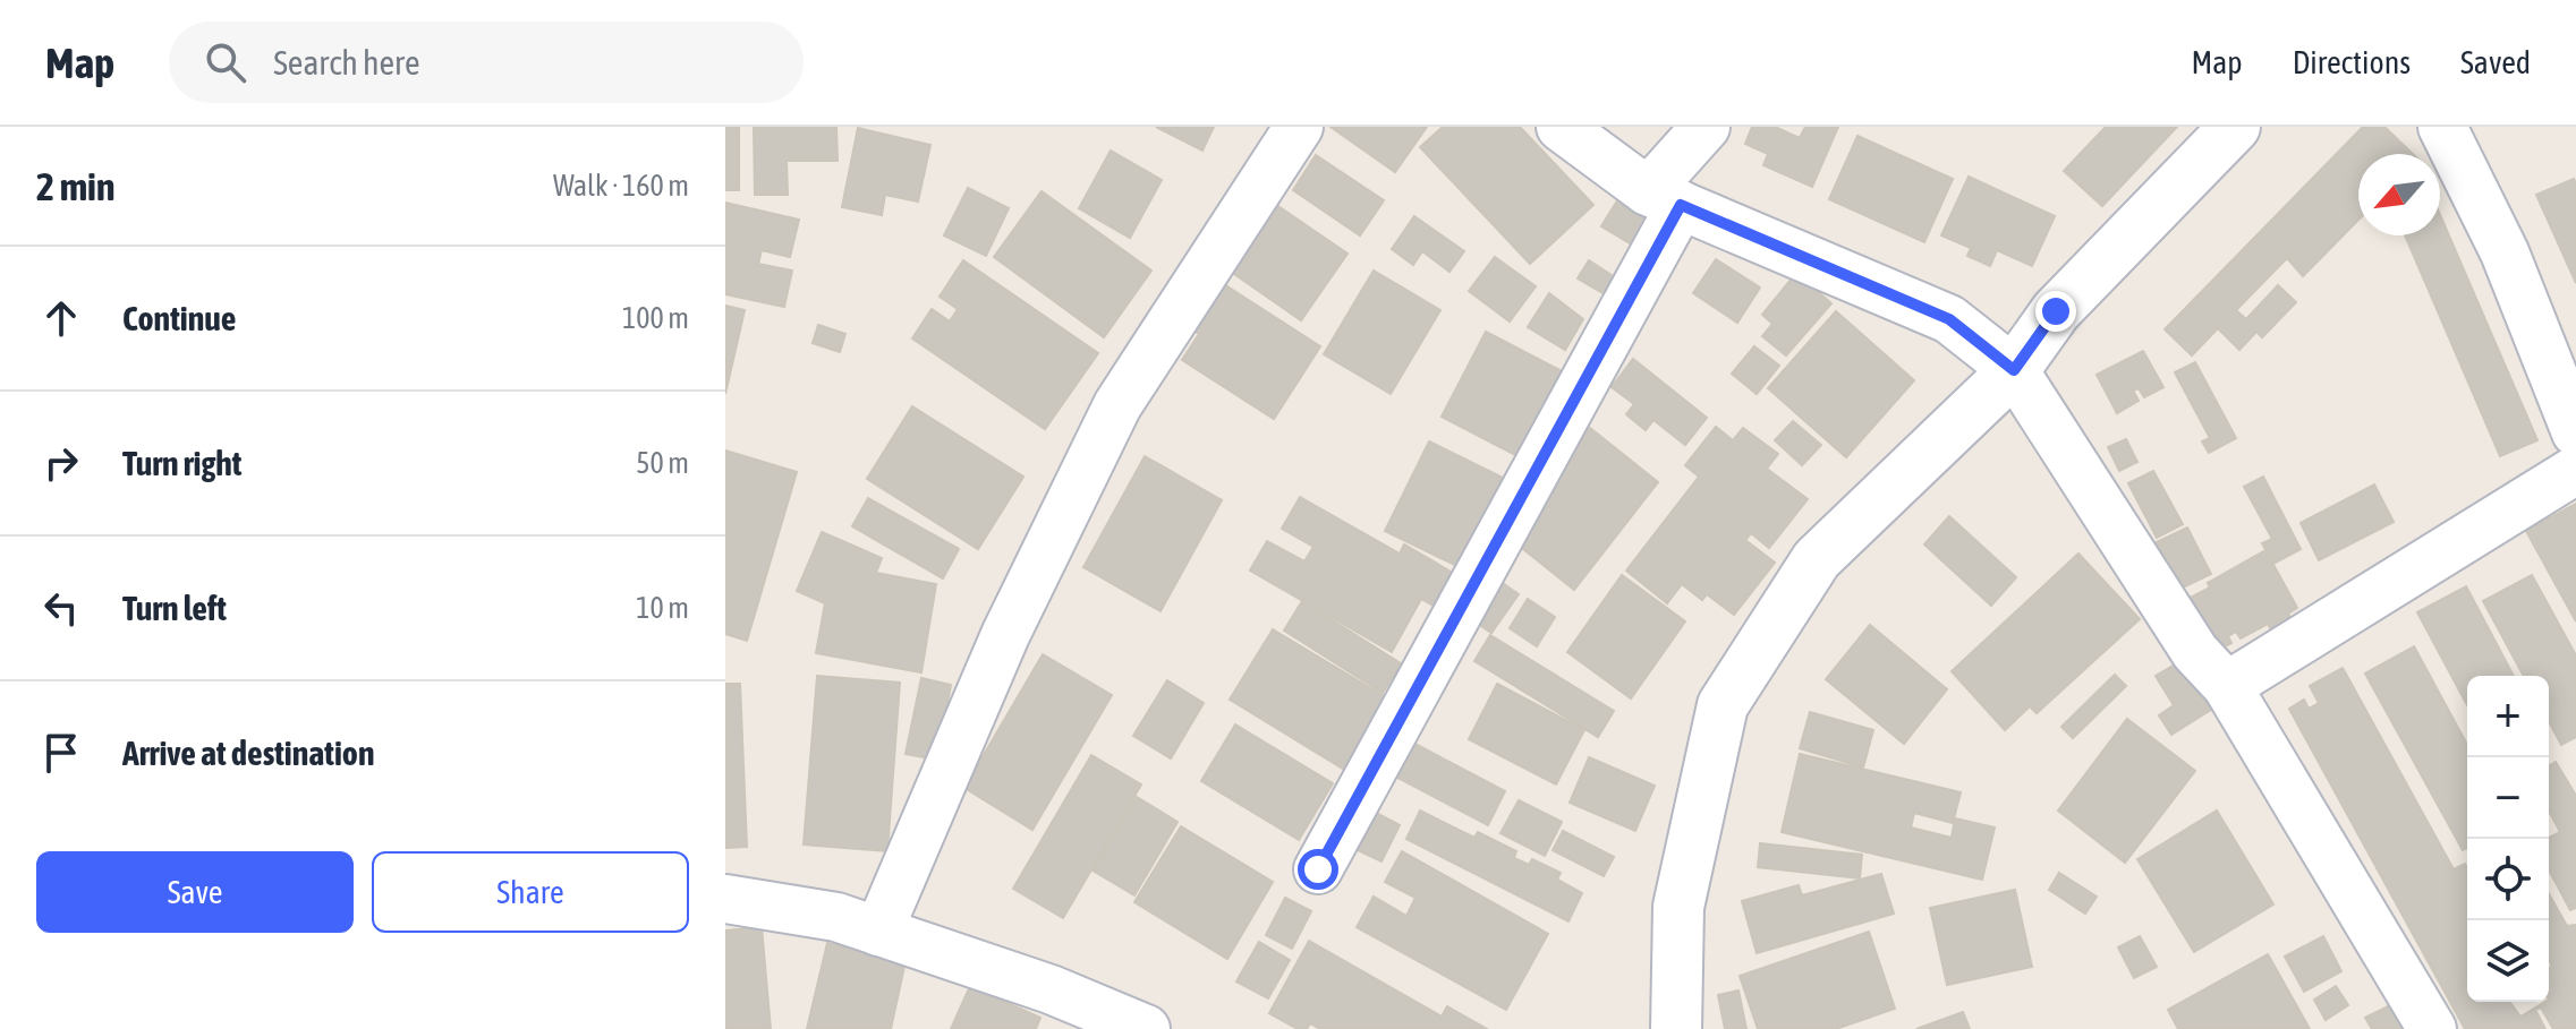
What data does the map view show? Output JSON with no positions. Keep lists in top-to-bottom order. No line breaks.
{"north":"bottom left","page":{"header":"Map","search":"Search here","nav":["Map","Directions","Saved"],"heading":["2 min","Walk · 160 m"],"list":[["Continue","100 m"],["Turn right","50 m"],["Turn left","10 m"],"Arrive at destination"],"map_buttons":["+","−"],"buttons":["Save","Share"]}}
